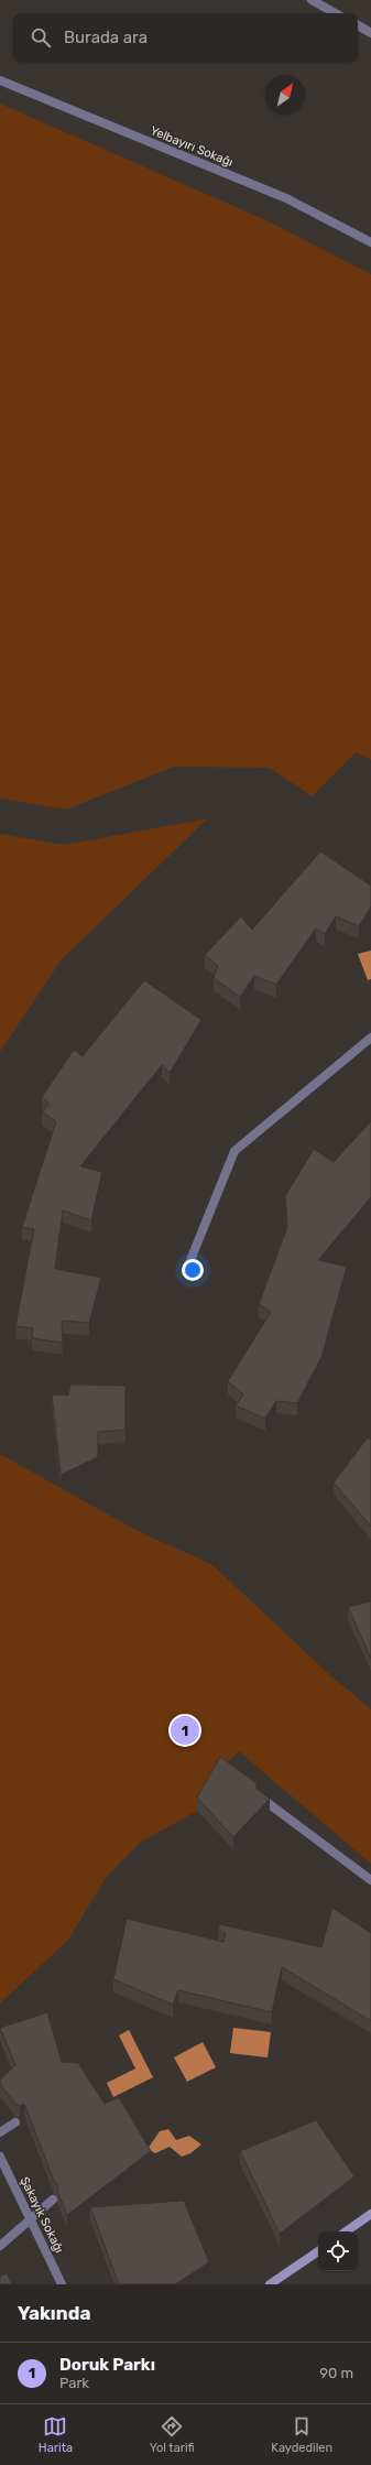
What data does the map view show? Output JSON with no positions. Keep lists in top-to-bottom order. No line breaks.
{"streets":{"street":["Yelbayırı Sokağı","Şakayık Sokağı"]},"north":"top right","page":{"search":"Burada ara","pins":"1","heading":"Yakında","list":[{"mark":"1","name":"Doruk Parkı","note":"Park","value":"90 m"}],"nav":["Harita","Yol tarifi","Kaydedilen"]}}
